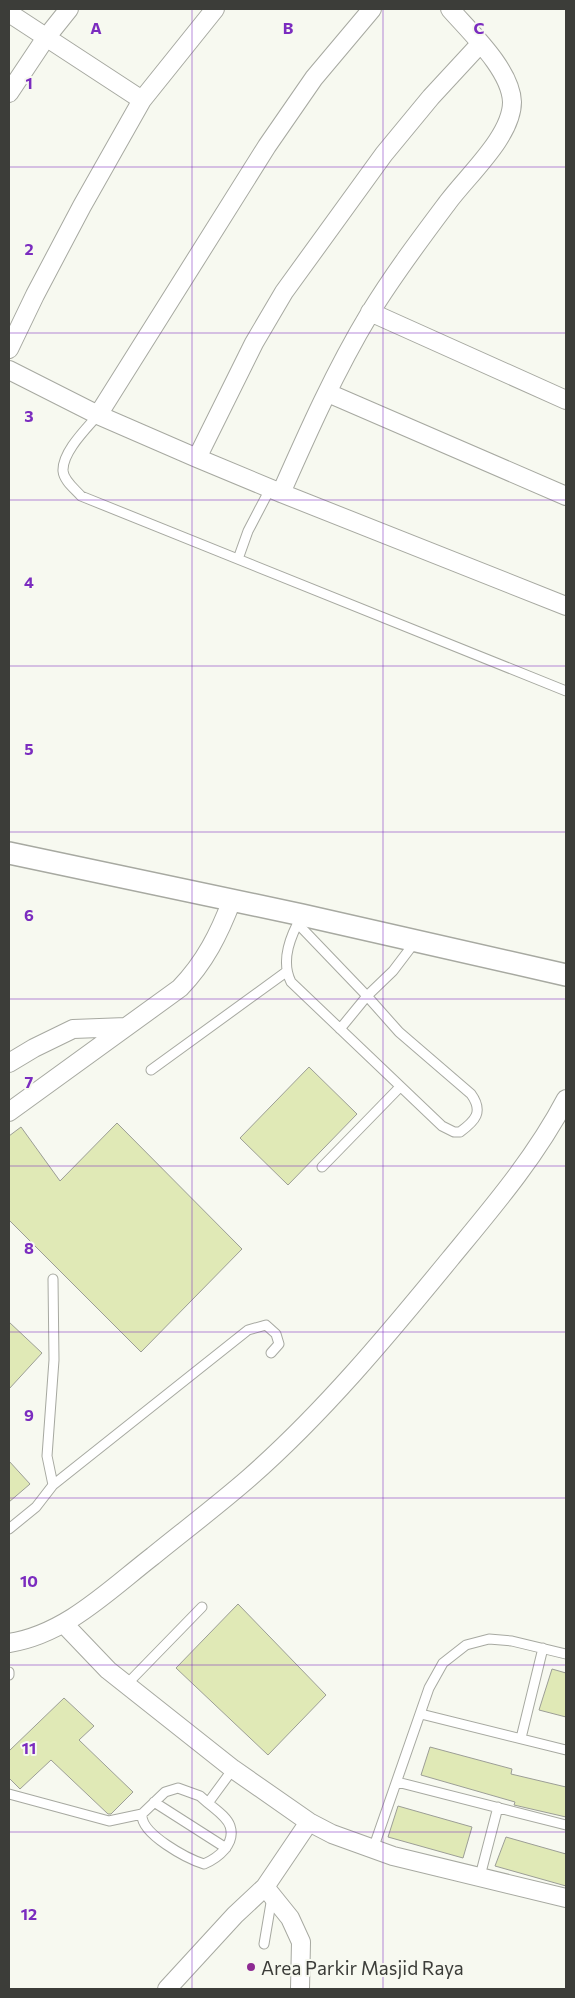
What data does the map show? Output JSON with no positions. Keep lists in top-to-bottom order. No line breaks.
{"places":["Area Parkir Masjid Raya"],"grid":{"columns":["A","B","C"],"rows":["1","2","3","4","5","6","7","8","9","10","11","12"]}}
